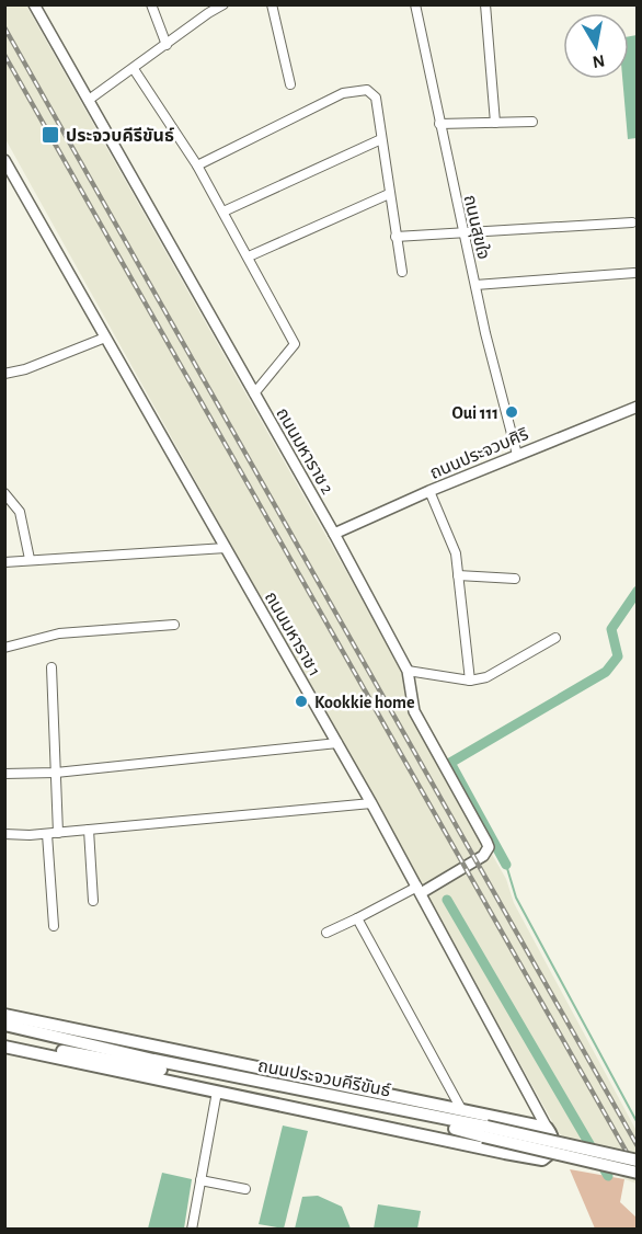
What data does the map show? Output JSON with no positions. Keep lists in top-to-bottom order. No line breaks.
{"streets":{"main road":["ถนนประจวบคีรีขันธ์"],"street":["ถนนสุขใจ","ถนนมหาราช 2","ถนนประจวบศิริ","ถนนมหาราช 1"]},"crossings":[["ถนนสุขใจ","ถนนประจวบศิริ"],["ถนนมหาราช 2","ถนนประจวบศิริ"],["ถนนมหาราช 2","ถนนมหาราช 1"]],"places":{"transit":["ประจวบคีรีขันธ์"],"other":["Oui 111","Kookkie home"]},"north":"bottom"}
